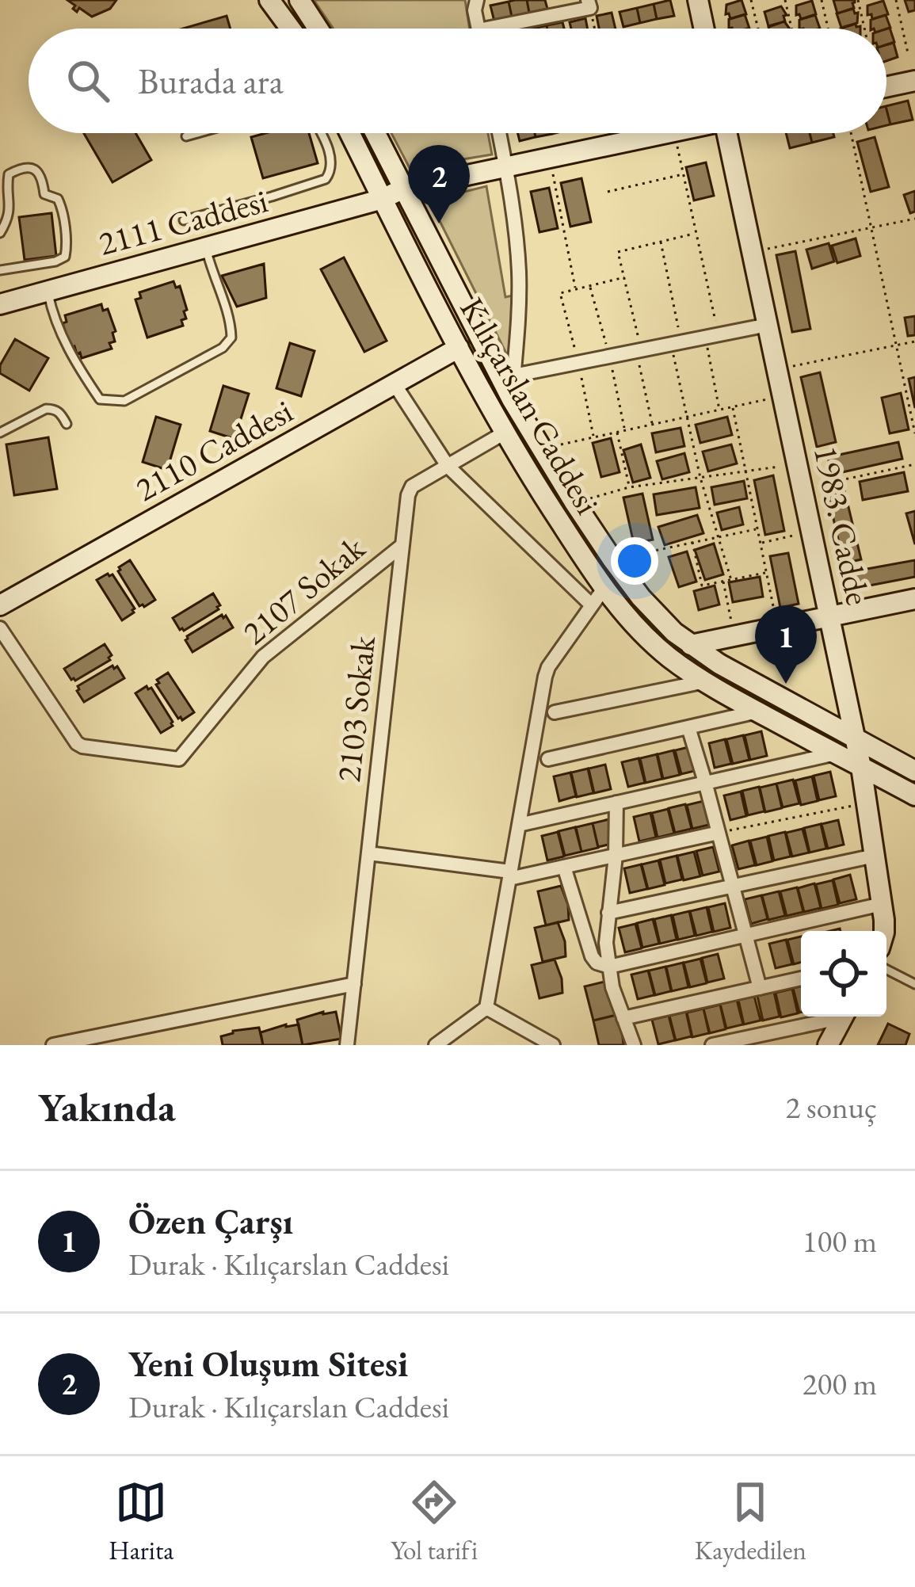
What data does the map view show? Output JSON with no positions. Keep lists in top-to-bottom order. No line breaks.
{"streets":{"street":["2111 Caddesi","Kılıçarslan Caddesi","2110 Caddesi","1983. Cadde","2107 Sokak","2103 Sokak"]},"crossings":[["2111 Caddesi","Kılıçarslan Caddesi"],["Kılıçarslan Caddesi","2110 Caddesi"],["Kılıçarslan Caddesi","1983. Cadde"],["Kılıçarslan Caddesi","2103 Sokak"],["2107 Sokak","2103 Sokak"]],"page":{"search":"Burada ara","pins":["2","1"],"heading":["Yakında","2 sonuç"],"list":[{"mark":"1","name":"Özen Çarşı","note":"Durak · Kılıçarslan Caddesi","value":"100 m"},{"mark":"2","name":"Yeni Oluşum Sitesi","note":"Durak · Kılıçarslan Caddesi","value":"200 m"}],"nav":["Harita","Yol tarifi","Kaydedilen"]}}
